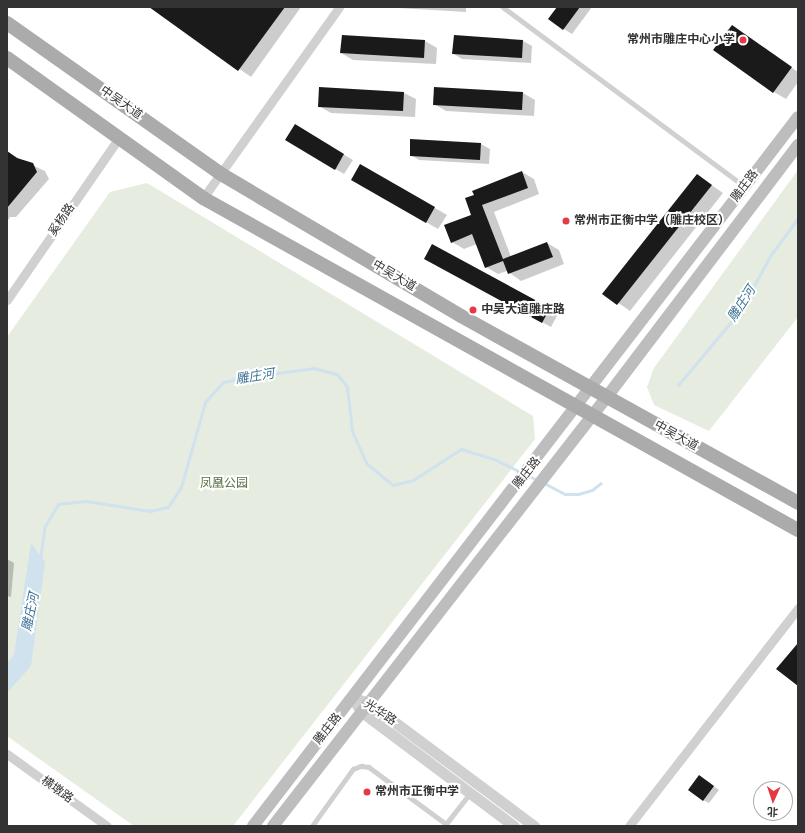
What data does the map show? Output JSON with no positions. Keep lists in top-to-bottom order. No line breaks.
{"streets":{"main road":["中吴大道","雕庄路"],"street":["奚杨路","光华路","横墩路"]},"crossings":[["中吴大道","雕庄路"],["中吴大道","奚杨路"],["雕庄路","光华路"]],"water":["雕庄河"],"parks":["凤凰公园"],"places":["常州市雕庄中心小学","常州市正衡中学（雕庄校区）","中吴大道雕庄路","常州市正衡中学"],"north":"bottom"}
